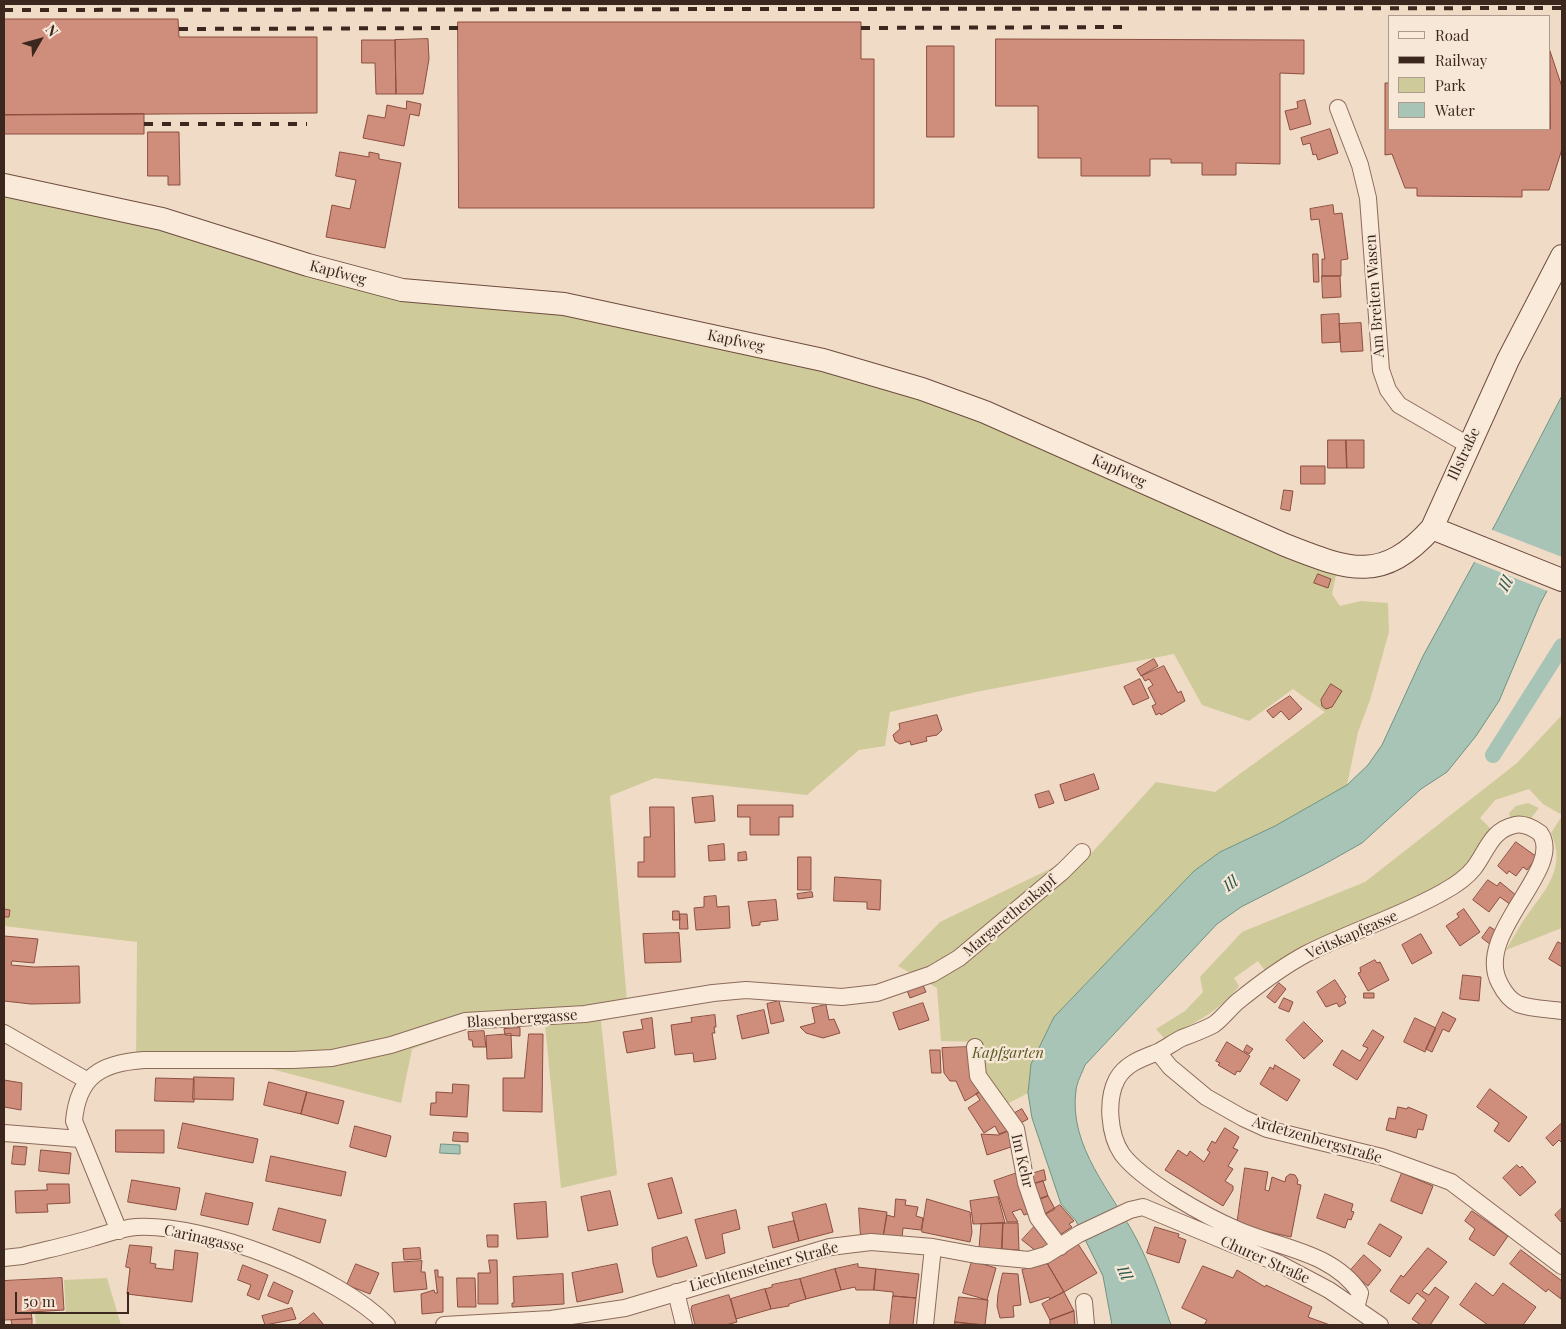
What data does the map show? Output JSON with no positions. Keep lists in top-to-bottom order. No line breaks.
{"streets":{"street":["Kapfweg","Am Breiten Wasen","Illstraße","Margarethenkapf","Veitskapfgasse","Blasenberggasse","Ardetzenbergstraße","Im Kehr","Carinagasse","Churer Straße","Liechtensteiner Straße"]},"crossings":[["Kapfweg","Illstraße"],["Am Breiten Wasen","Illstraße"],["Margarethenkapf","Blasenberggasse"],["Veitskapfgasse","Ardetzenbergstraße"],["Blasenberggasse","Carinagasse"],["Im Kehr","Liechtensteiner Straße"],["Churer Straße","Liechtensteiner Straße"]],"water":["Ill"],"parks":["Kapfgarten"],"legend":["Road","Railway","Park","Water"],"scale_bar":"50 m","north":"top right"}
